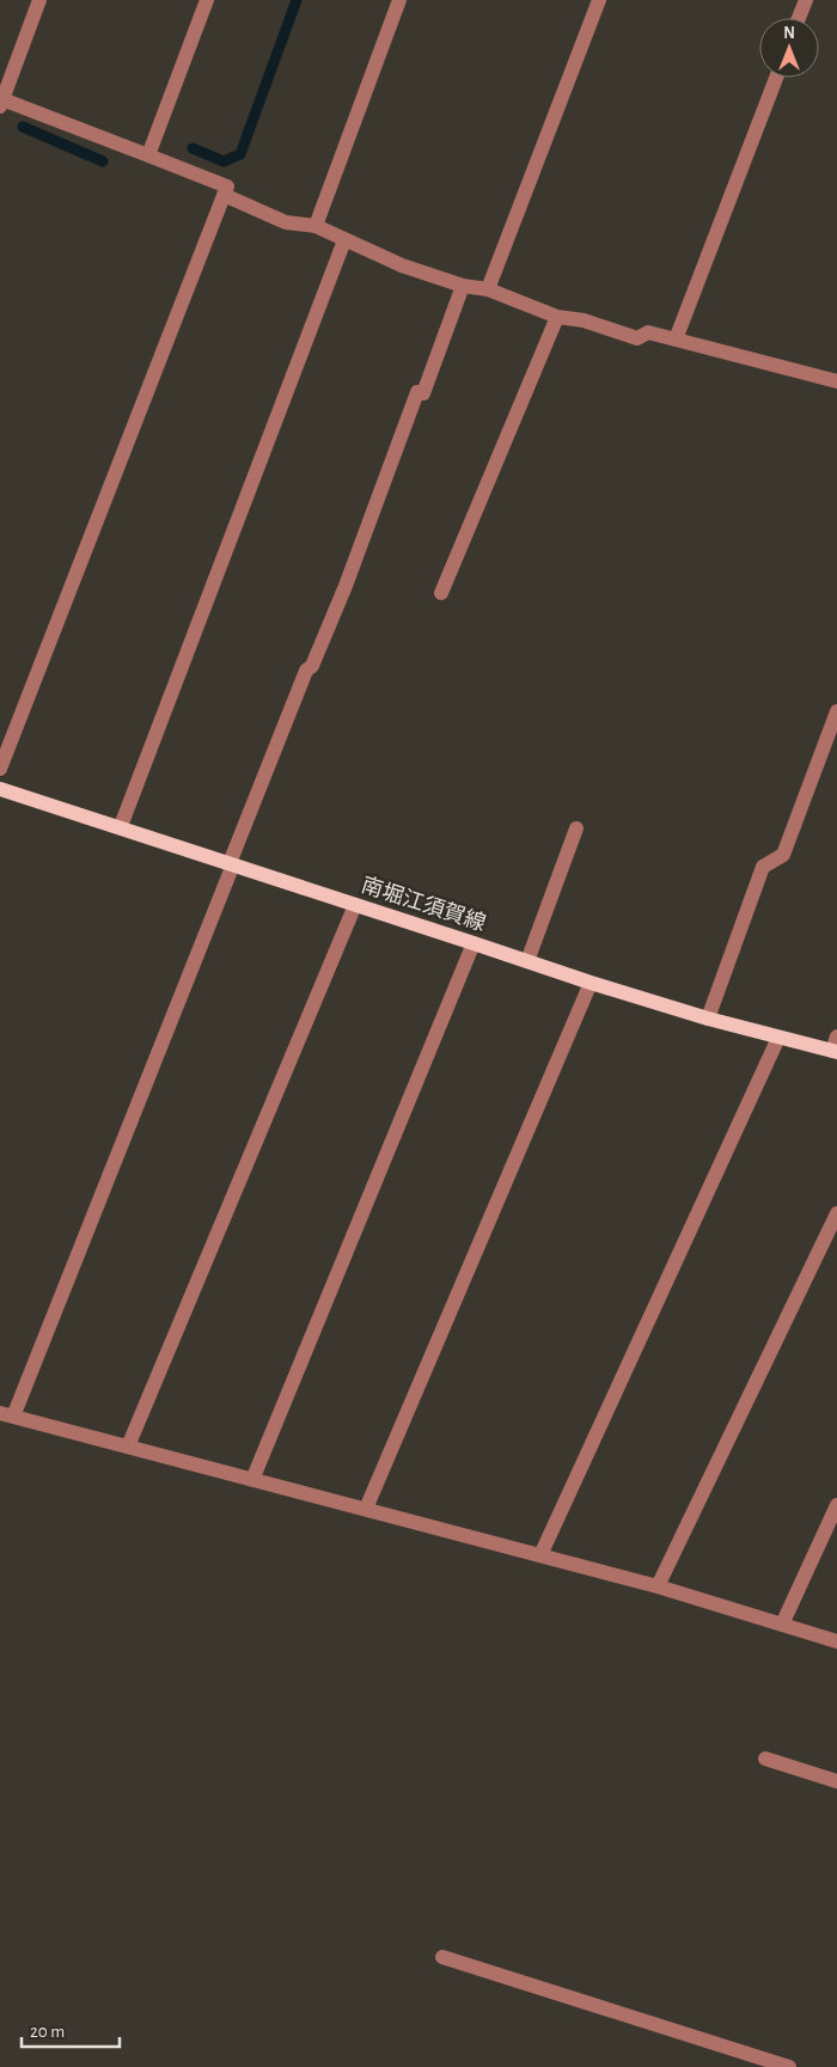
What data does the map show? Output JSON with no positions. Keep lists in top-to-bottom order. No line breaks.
{"streets":{"main road":["南堀江須賀線"]},"scale_bar":"20 m","north":"top"}
